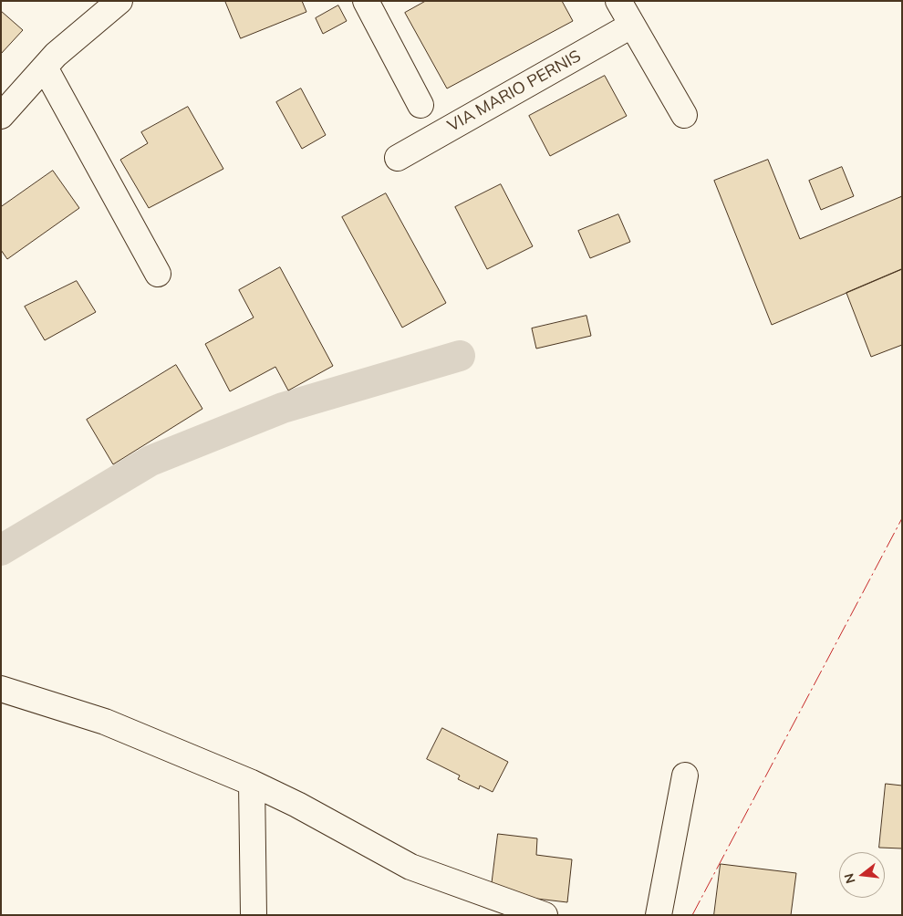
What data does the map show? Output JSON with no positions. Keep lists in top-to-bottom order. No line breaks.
{"streets":{"street":["VIA MARIO PERNIS"]},"north":"left"}
